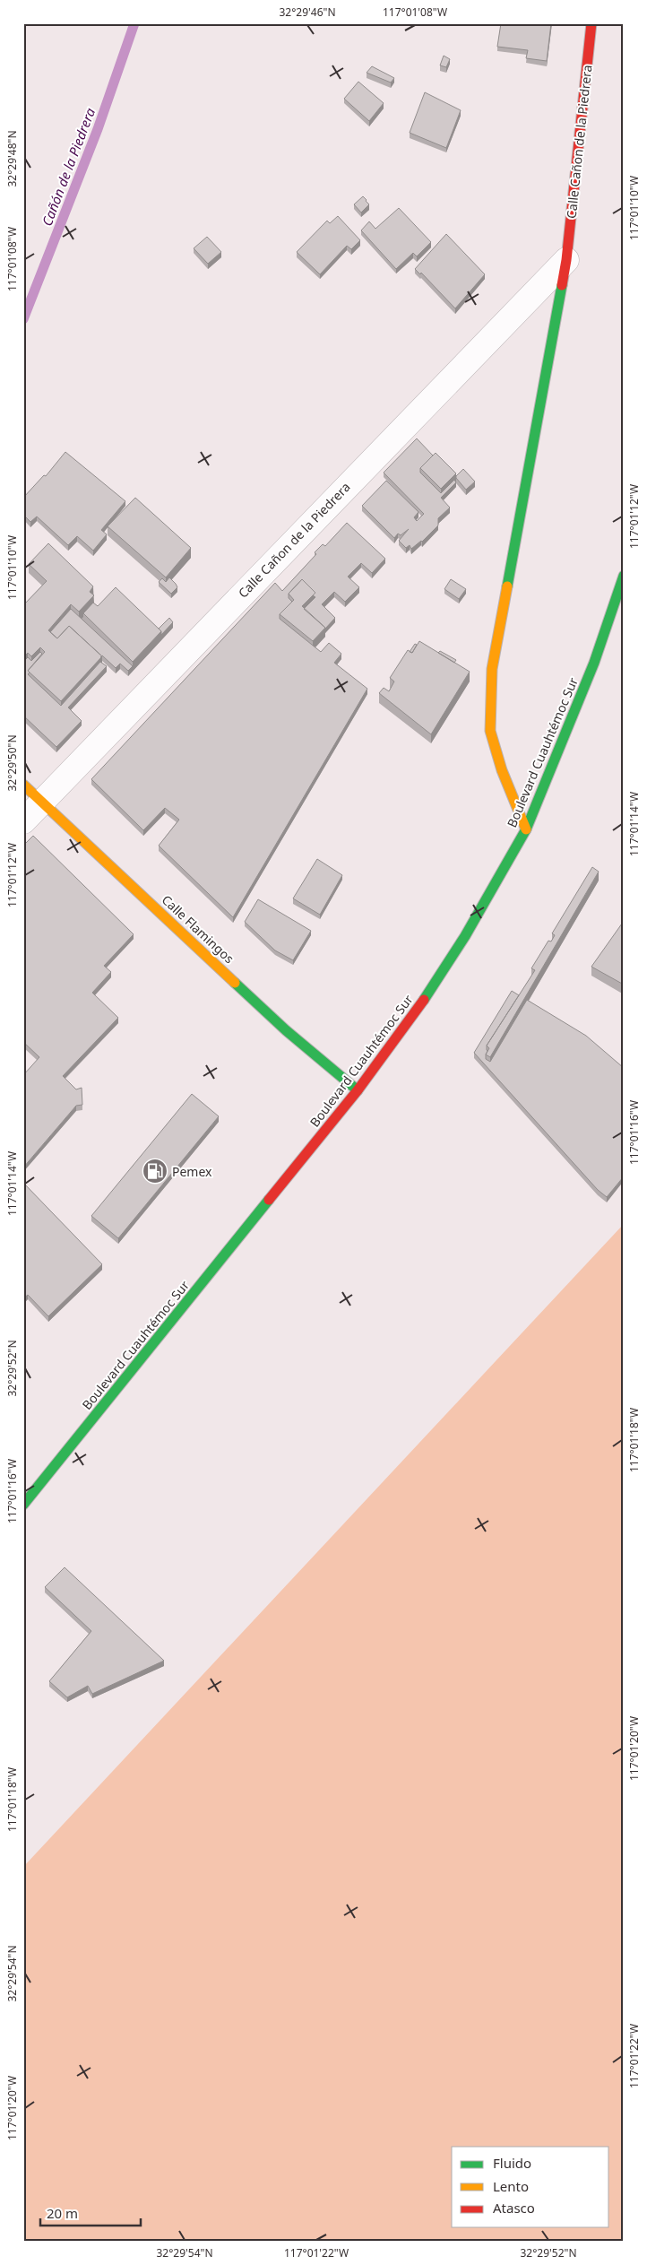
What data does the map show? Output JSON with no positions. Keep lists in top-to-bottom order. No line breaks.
{"streets":{"street":["Calle Cañon de la Piedrera","Boulevard Cuauhtémoc Sur","Calle Flamingos"]},"crossings":[["Calle Cañon de la Piedrera","Boulevard Cuauhtémoc Sur"],["Calle Cañon de la Piedrera","Calle Flamingos"],["Boulevard Cuauhtémoc Sur","Calle Flamingos"]],"water":["Cañón de la Piedrera"],"places":{"fuel station":["Pemex"]},"legend":["Fluido","Lento","Atasco"],"scale_bar":"20 m","coordinates":["32°29'46\"N","117°01'08\"W","32°29'48\"N","117°01'10\"W","117°01'12\"W","32°29'50\"N","117°01'14\"W","117°01'16\"W","32°29'52\"N","117°01'18\"W","117°01'20\"W","32°29'54\"N","117°01'22\"W"]}
